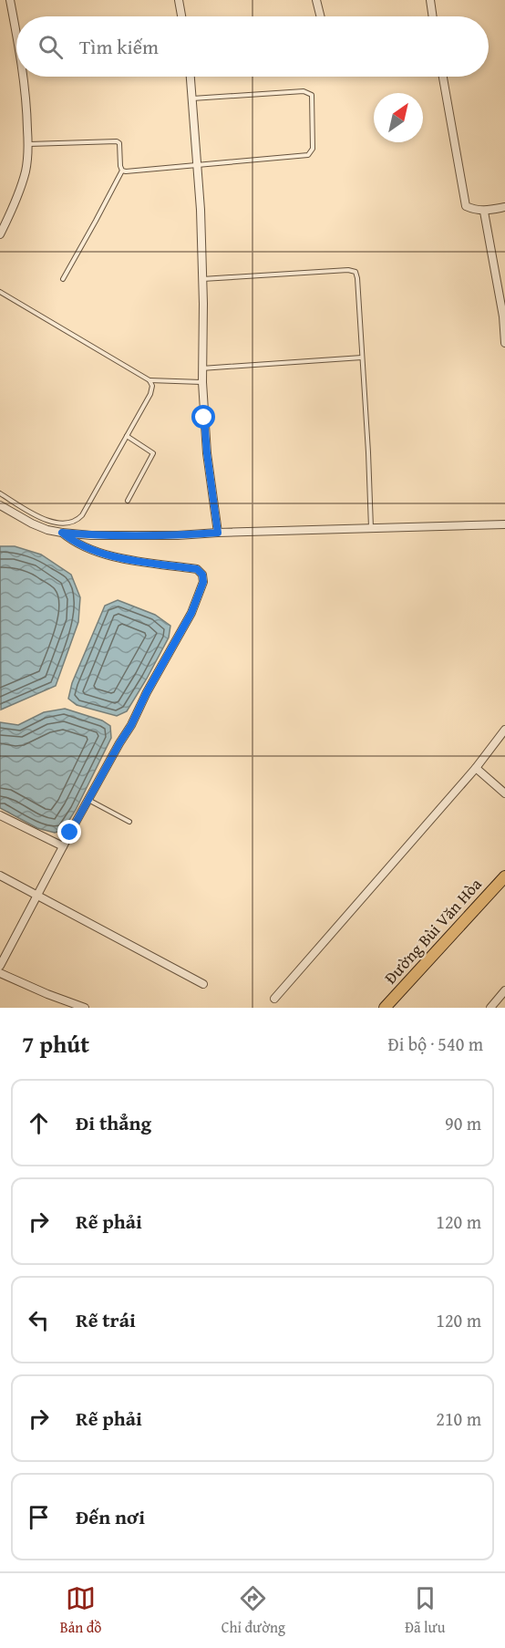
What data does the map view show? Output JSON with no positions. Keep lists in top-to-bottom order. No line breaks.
{"streets":{"main road":["Đường Bùi Văn Hòa"]},"north":"top right","page":{"search":"Tìm kiếm","heading":["7 phút","Đi bộ · 540 m"],"list":[["Đi thẳng","90 m"],["Rẽ phải","120 m"],["Rẽ trái","120 m"],["Rẽ phải","210 m"],"Đến nơi"],"nav":["Bản đồ","Chỉ đường","Đã lưu"]}}
